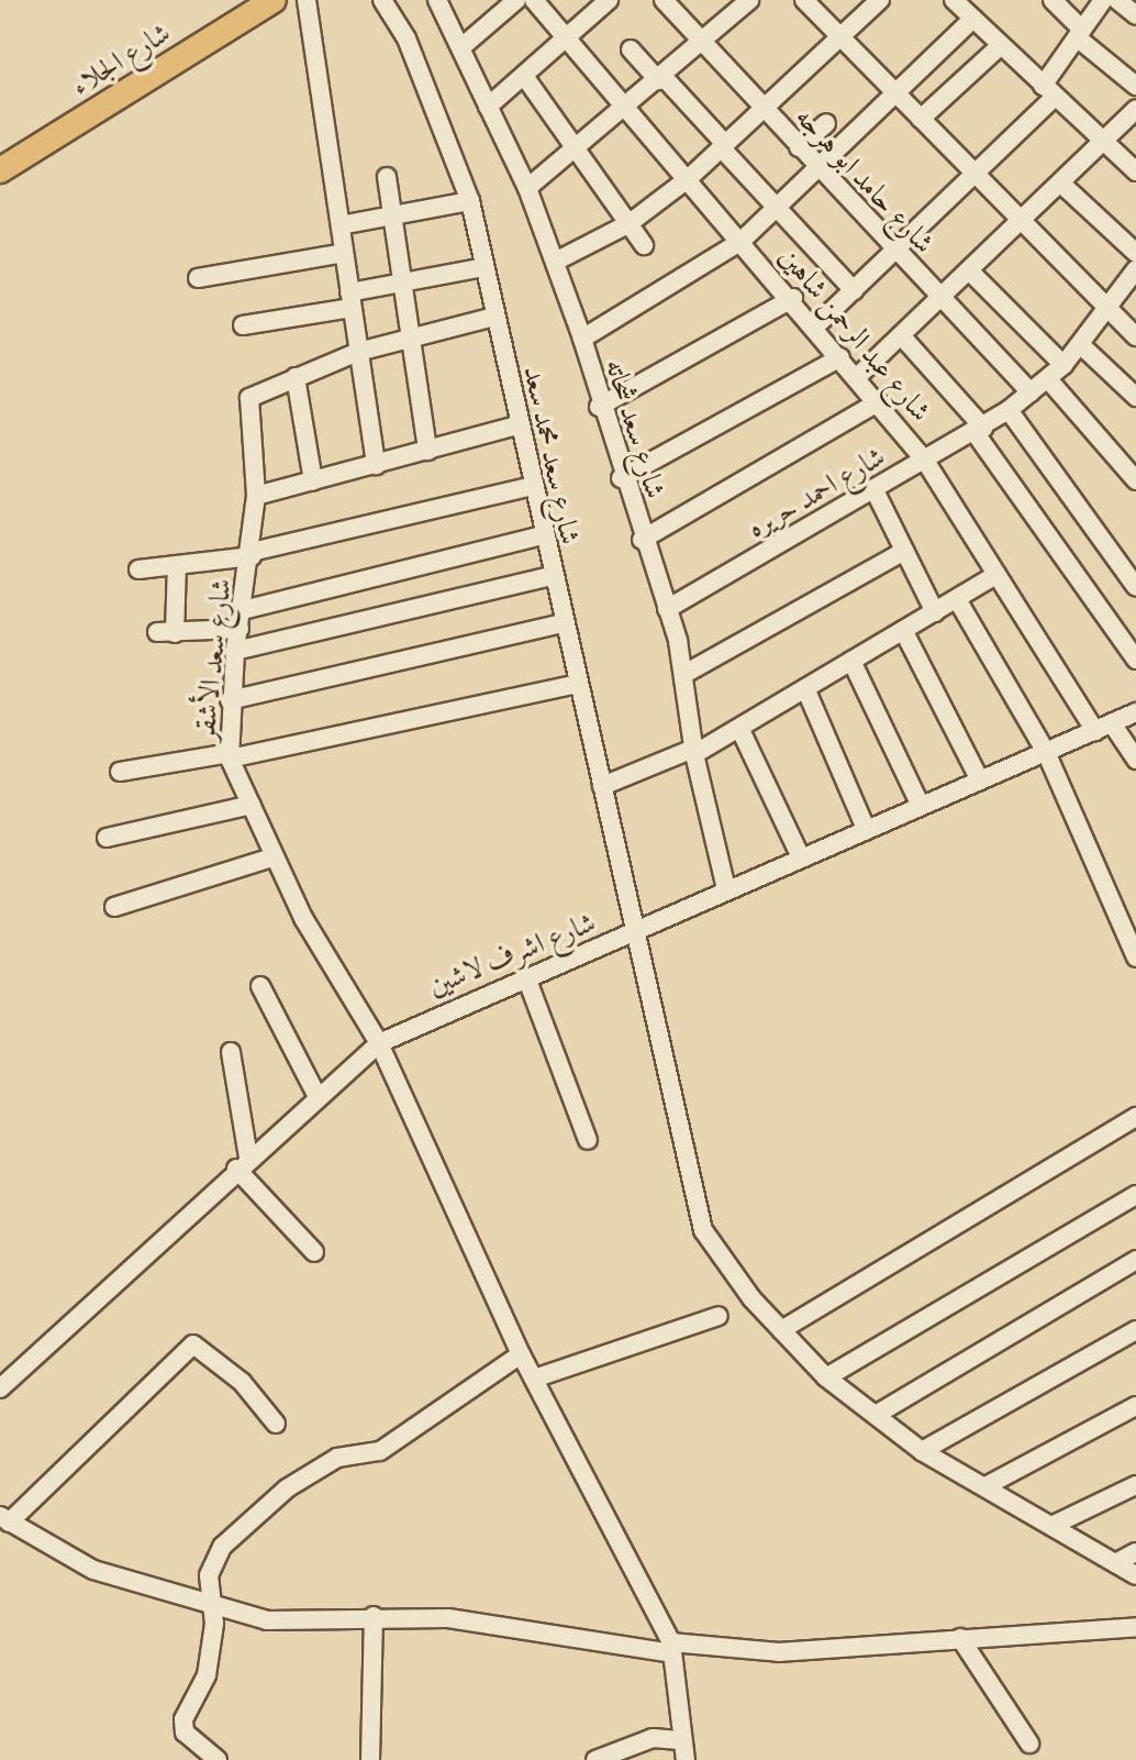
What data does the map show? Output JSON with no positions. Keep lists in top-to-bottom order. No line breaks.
{"streets":{"main road":["شارع الجلاء"],"street":["شارع حامد ابو هرجه","شارع عبد الرحمن شاهين","شارع سعد شحاته","شارع سعد محمد سعد","شارع احمد حريره","شارع سعد الأشقر","شارع اشرف لاشين"]},"crossings":[["شارع حامد ابو هرجه","شارع احمد حريره"],["شارع عبد الرحمن شاهين","شارع احمد حريره"],["شارع عبد الرحمن شاهين","شارع اشرف لاشين"],["شارع سعد شحاته","شارع احمد حريره"],["شارع سعد شحاته","شارع اشرف لاشين"],["شارع سعد محمد سعد","شارع اشرف لاشين"],["شارع سعد الأشقر","شارع اشرف لاشين"]]}
